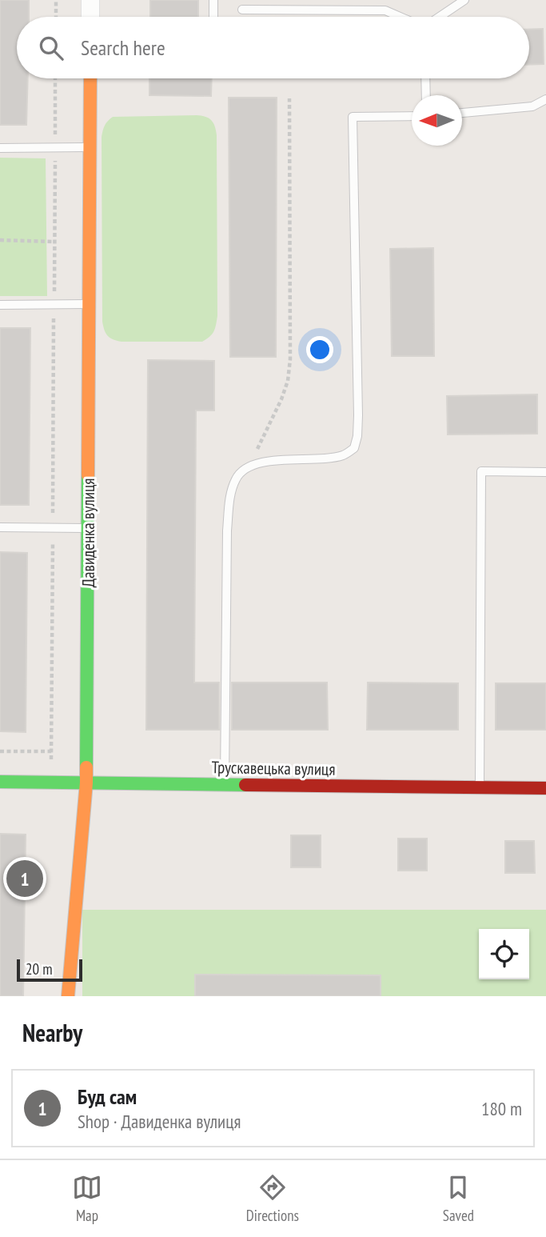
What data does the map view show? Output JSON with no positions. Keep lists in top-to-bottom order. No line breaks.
{"streets":{"street":["Давиденка вулиця","Трускавецька вулиця"]},"crossings":[["Давиденка вулиця","Трускавецька вулиця"]],"scale_bar":"20 m","north":"left","page":{"search":"Search here","pins":"1","scale":"20 m","heading":"Nearby","list":[{"mark":"1","name":"Буд сам","note":"Shop · Давиденка вулиця","value":"180 m"}],"nav":["Map","Directions","Saved"]}}
